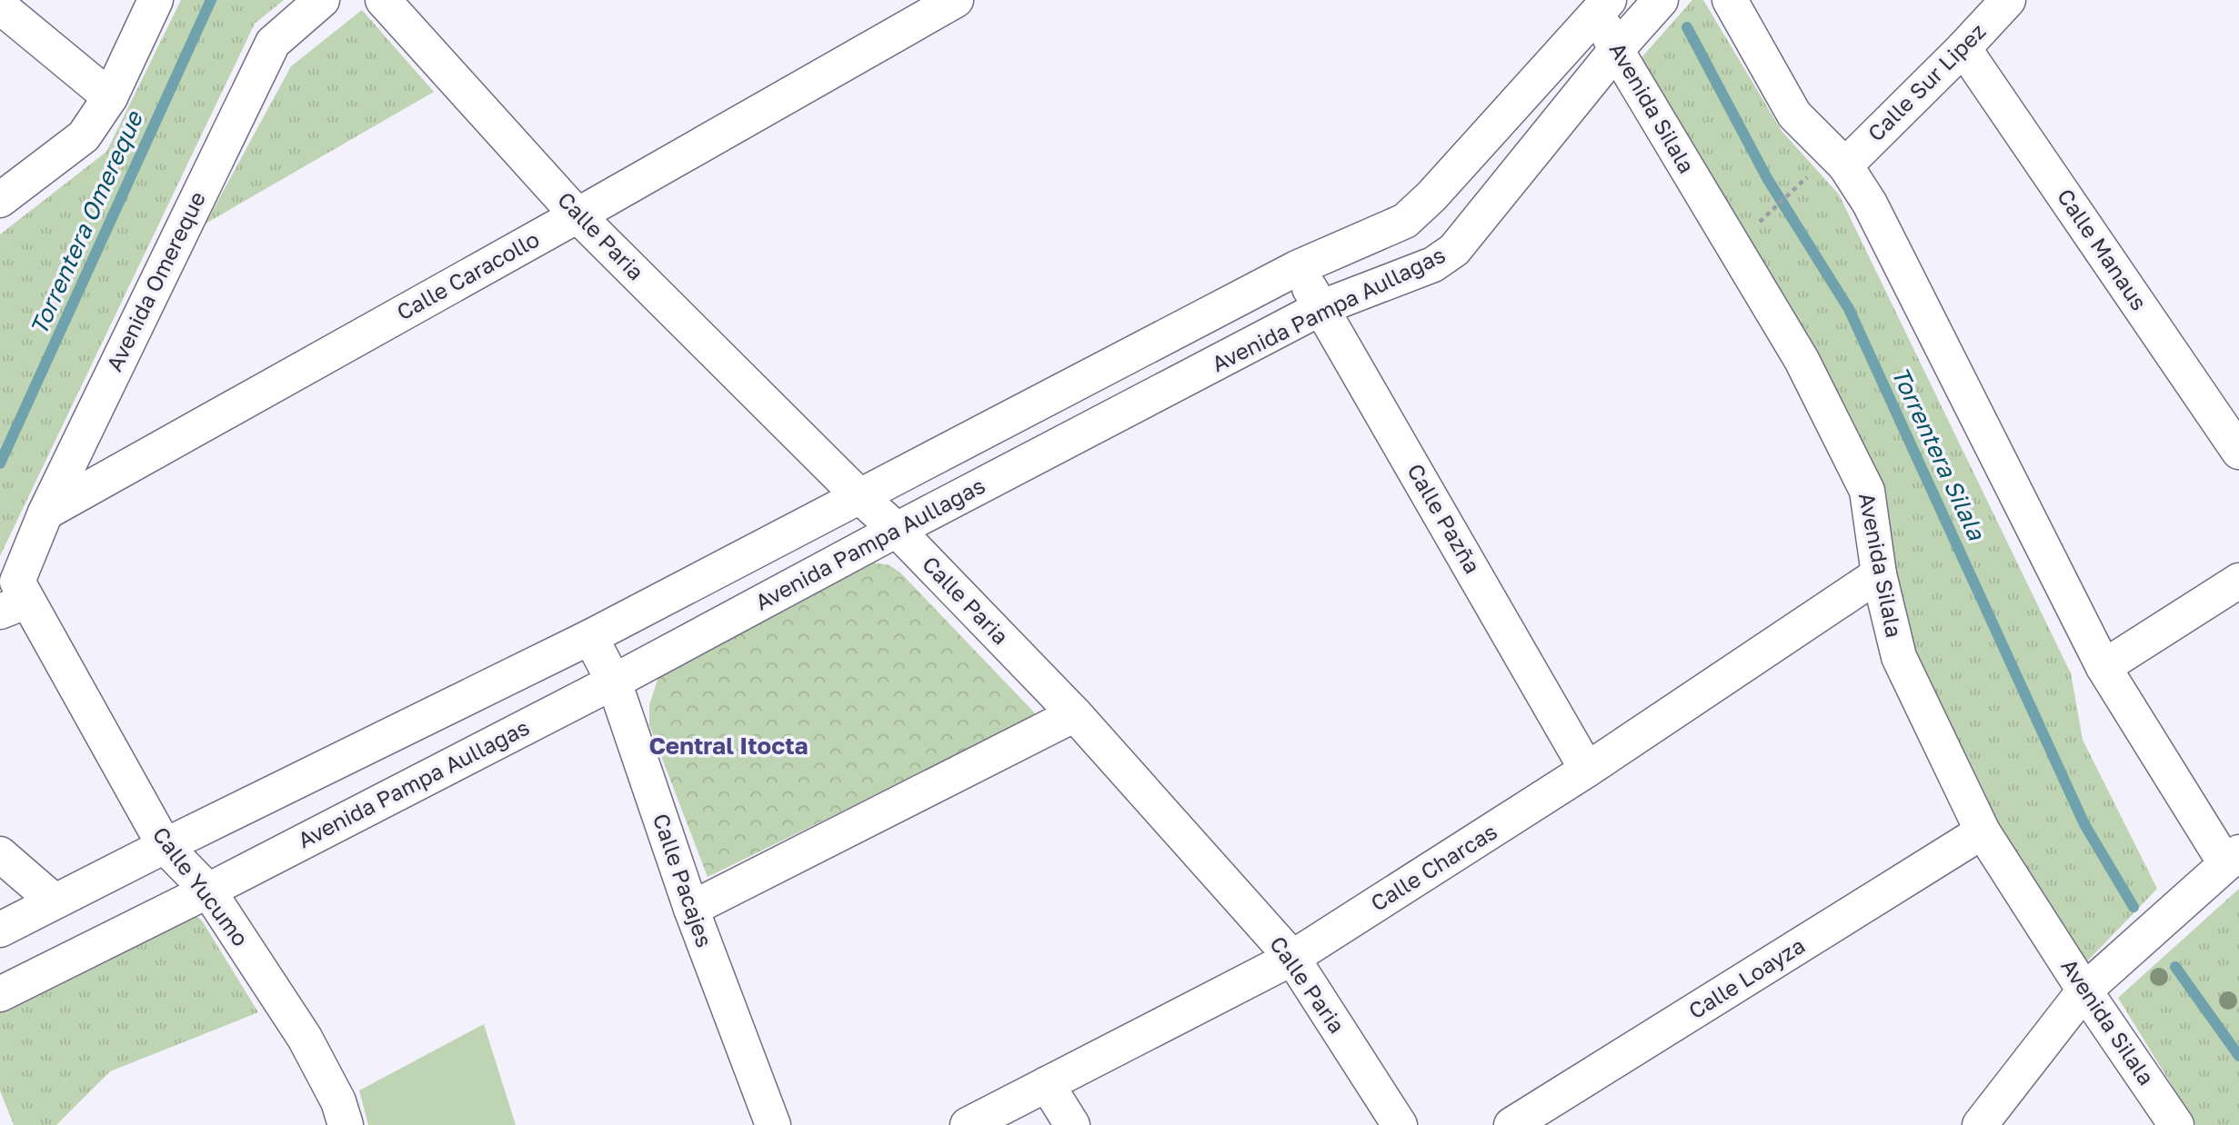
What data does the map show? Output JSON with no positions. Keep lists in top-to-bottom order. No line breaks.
{"streets":{"street":["Calle Sur Lipez","Avenida Silala","Calle Paria","Calle Manaus","Calle Caracollo","Avenida Omereque","Avenida Pampa Aullagas","Calle Pazña","Calle Charcas","Calle Pacajes","Calle Yucumo","Calle Loayza"]},"crossings":[["Calle Sur Lipez","Calle Manaus"],["Avenida Silala","Avenida Pampa Aullagas"],["Avenida Silala","Calle Charcas"],["Avenida Silala","Calle Loayza"],["Calle Paria","Calle Caracollo"],["Calle Paria","Avenida Pampa Aullagas"],["Calle Paria","Calle Charcas"],["Calle Caracollo","Avenida Omereque"],["Avenida Omereque","Calle Yucumo"],["Avenida Pampa Aullagas","Calle Pazña"],["Avenida Pampa Aullagas","Calle Pacajes"],["Avenida Pampa Aullagas","Calle Yucumo"],["Calle Pazña","Calle Charcas"]],"districts":["Central Itocta"],"water":["Torrentera Omereque","Torrentera Silala"]}
